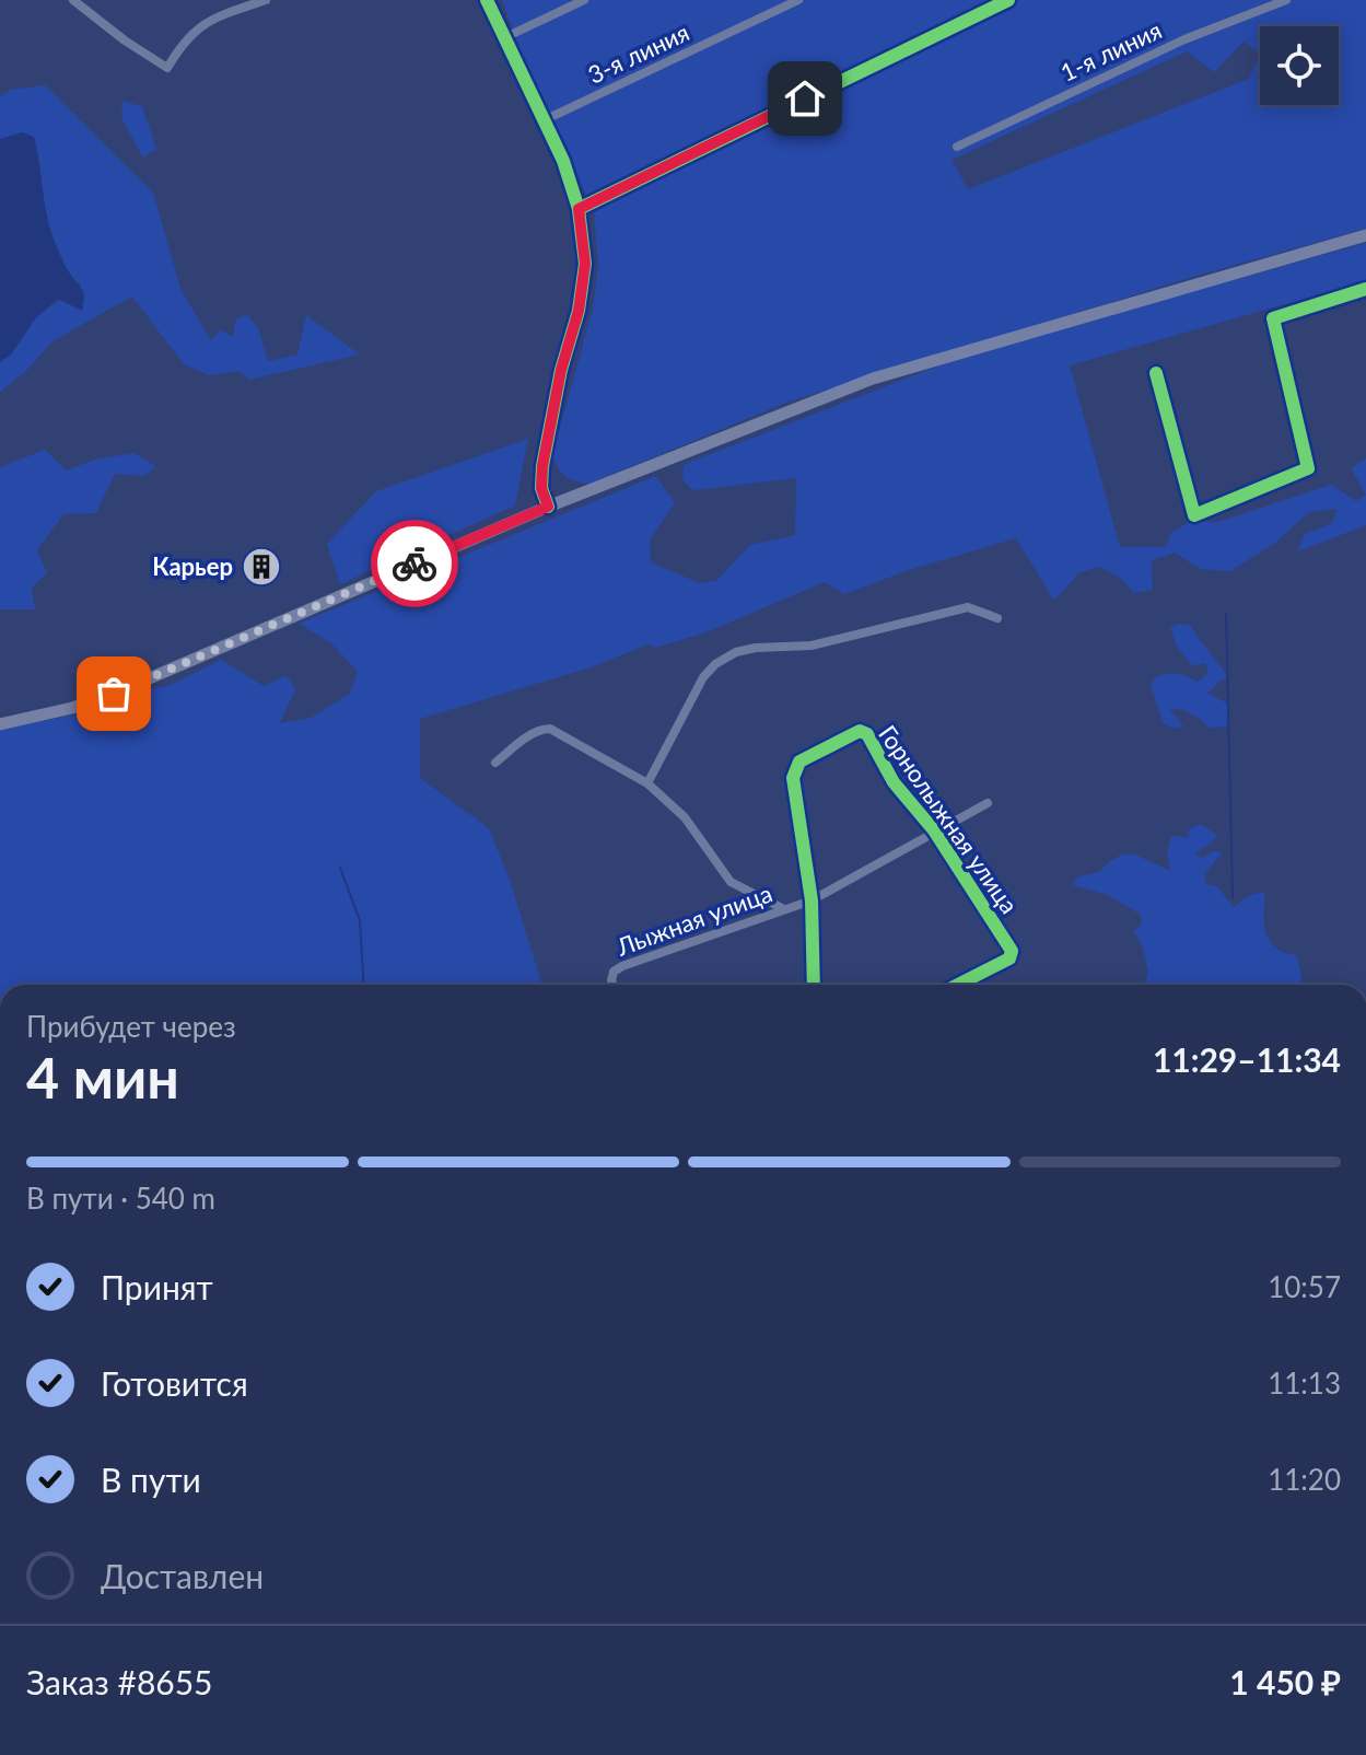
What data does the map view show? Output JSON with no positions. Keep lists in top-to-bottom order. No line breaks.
{"streets":{"street":["1-я линия","3-я линия","Горнолыжная улица","Лыжная улица"]},"crossings":[["Горнолыжная улица","Лыжная улица"]],"places":{"building":["Карьер"]},"page":{"heading":["4 мин","Прибудет через","11:29–11:34"],"panel":["Заказ #8655","1 450 ₽"],"bar":"В пути · 540 m","list":[["Принят","10:57"],["Готовится","11:13"],["В пути","11:20"],"Доставлен"]}}
